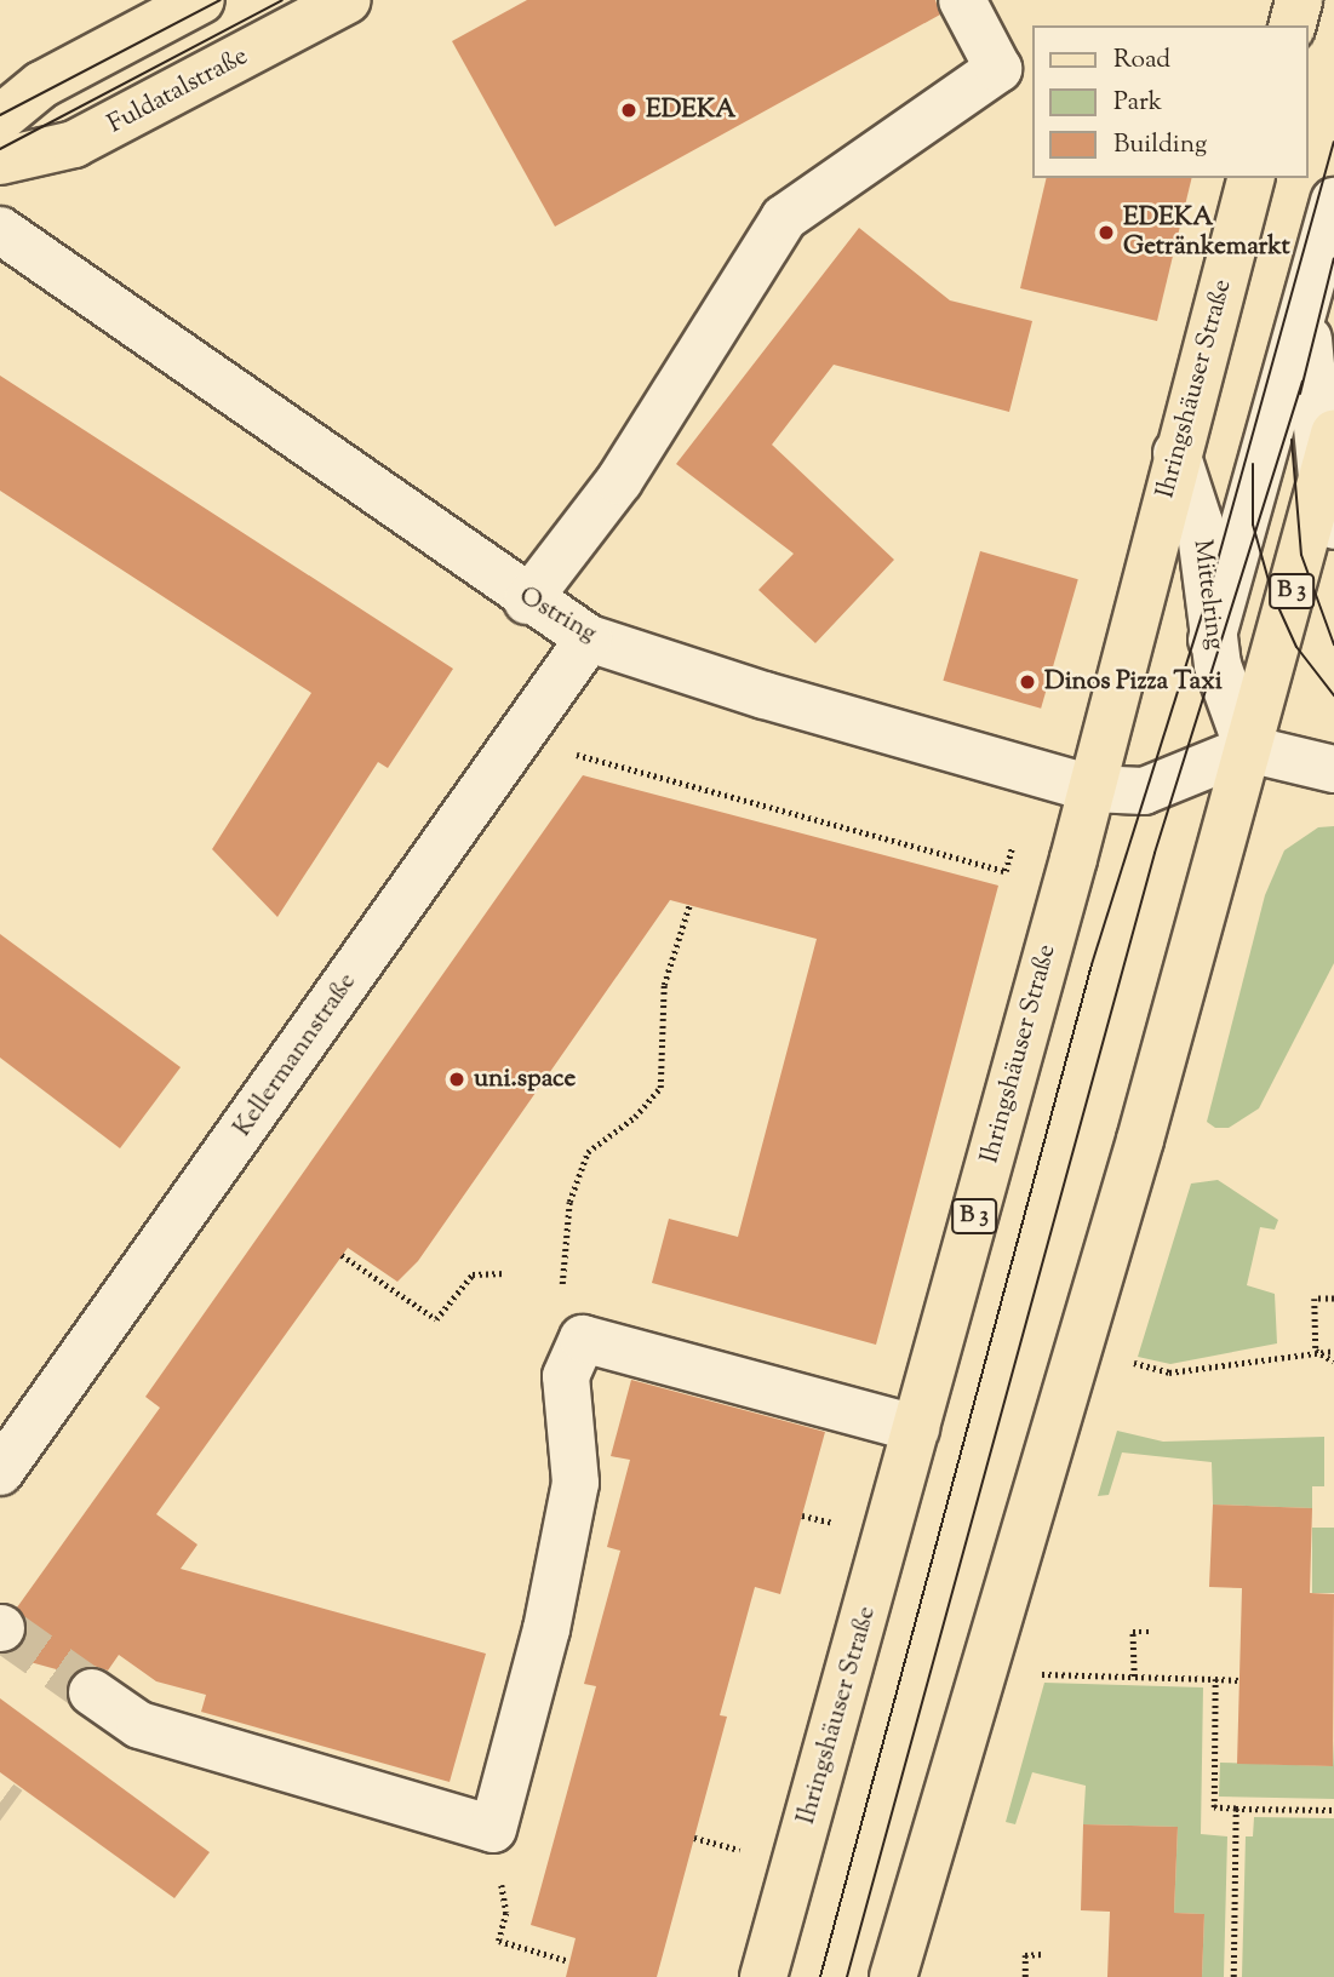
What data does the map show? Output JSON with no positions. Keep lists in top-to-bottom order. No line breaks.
{"streets":{"main road":["Fuldatalstraße","Ihringshäuser Straße","B 3"],"street":["Mittelring","Ostring","Kellermannstraße"]},"crossings":[["Ihringshäuser Straße","Mittelring"],["Ihringshäuser Straße","Ostring"],["B 3","Mittelring"],["B 3","Ostring"],["Mittelring","Ostring"],["Ostring","Kellermannstraße"]],"places":["EDEKA","EDEKA Getränkemarkt","Dinos Pizza Taxi","uni.space"],"legend":["Road","Park","Building"]}
